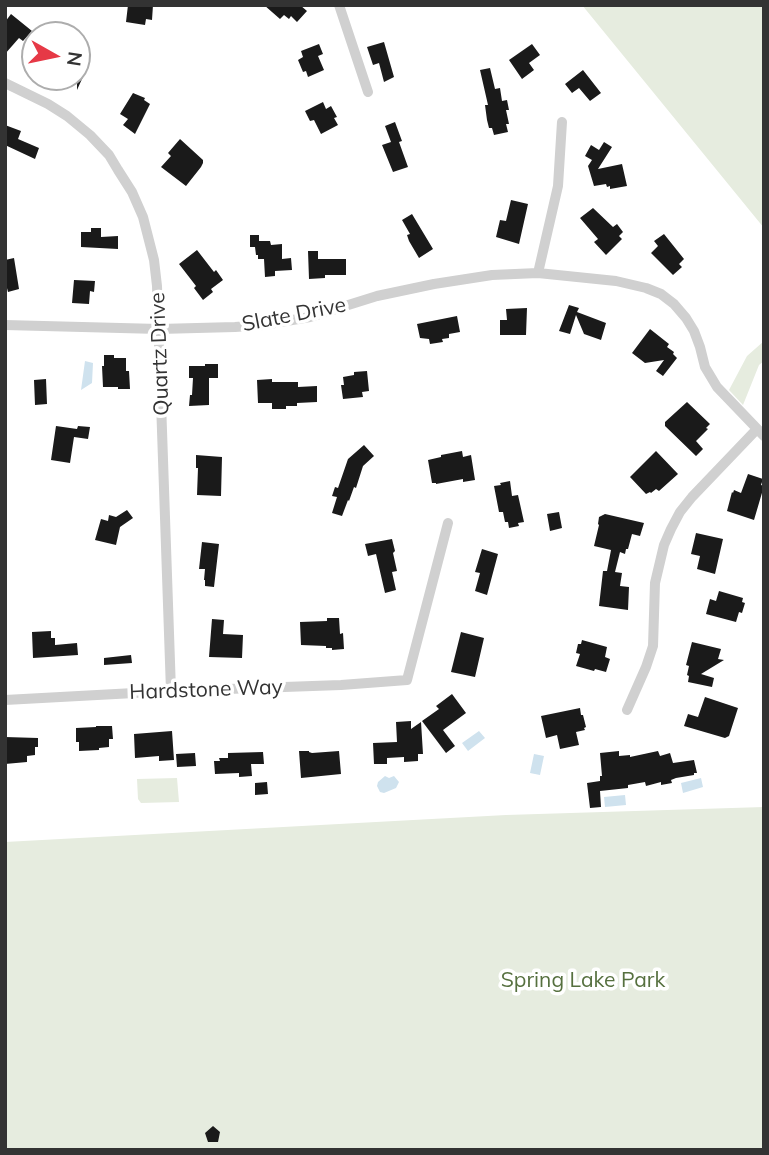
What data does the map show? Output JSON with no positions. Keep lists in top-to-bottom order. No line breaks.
{"streets":{"street":["Slate Drive","Quartz Drive","Hardstone Way"]},"crossings":[["Slate Drive","Quartz Drive"],["Quartz Drive","Hardstone Way"]],"parks":["Spring Lake Park"],"north":"right"}
